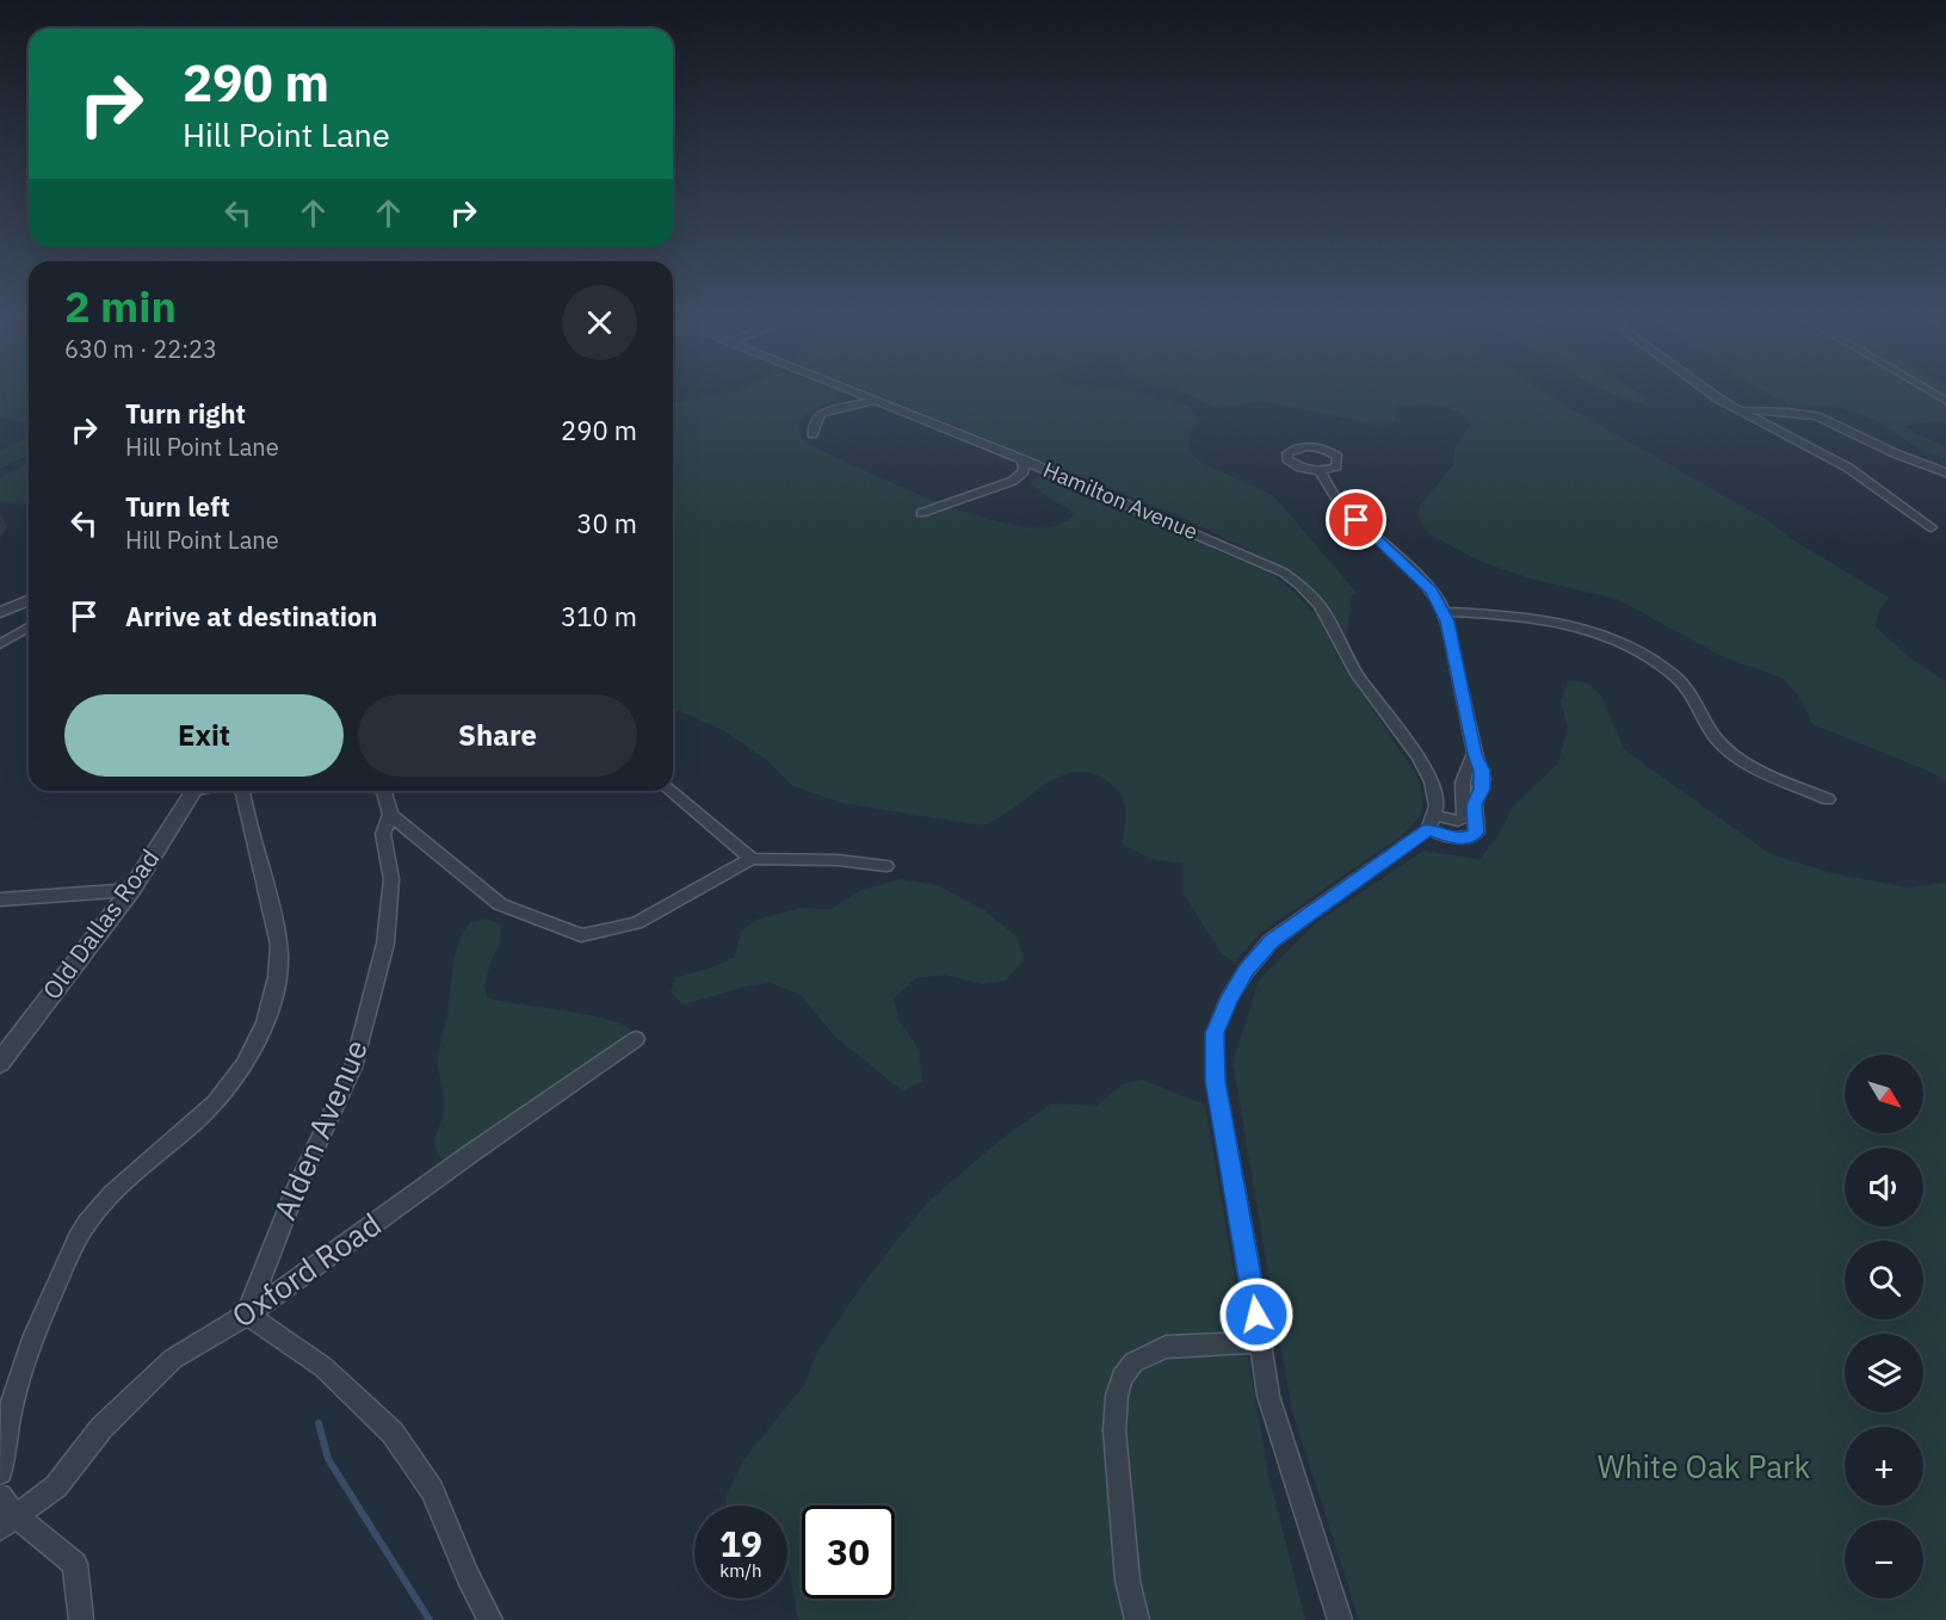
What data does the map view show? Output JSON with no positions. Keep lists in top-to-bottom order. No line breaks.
{"streets":{"street":["Hamilton Avenue","Old Dallas Road","Alden Avenue","Oxford Road"]},"crossings":[["Alden Avenue","Oxford Road"]],"parks":["White Oak Park"],"north":"bottom right","page":{"turn":["290 m","Hill Point Lane"],"heading":["2 min","630 m · 22:23"],"list":[{"name":"Turn right","note":"Hill Point Lane","value":"290 m"},{"name":"Turn left","note":"Hill Point Lane","value":"30 m"},{"name":"Arrive at destination","value":"310 m"}],"buttons":["Exit","Share"],"map_buttons":["+","−"],"speed":"19 km/h","limit":"30"}}
